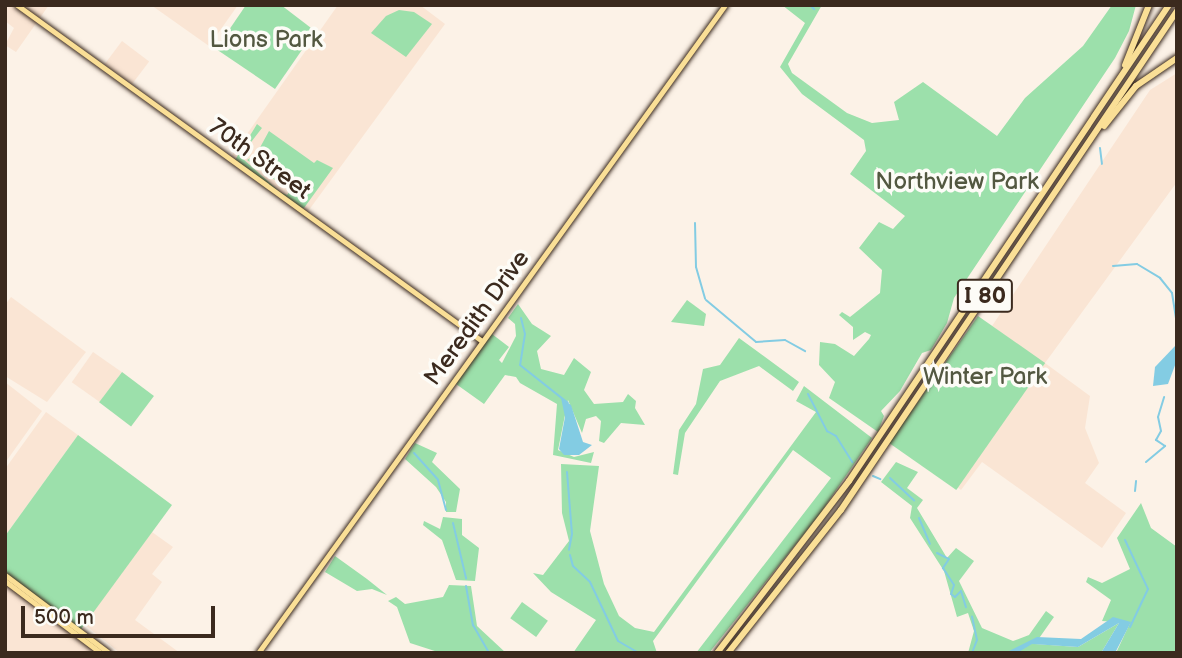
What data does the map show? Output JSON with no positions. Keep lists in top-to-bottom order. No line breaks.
{"streets":{"highway":["I 80"],"main road":["70th Street","Meredith Drive"]},"crossings":[["70th Street","Meredith Drive"]],"parks":["Lions Park","Northview Park","Winter Park"],"scale_bar":"500 m"}
